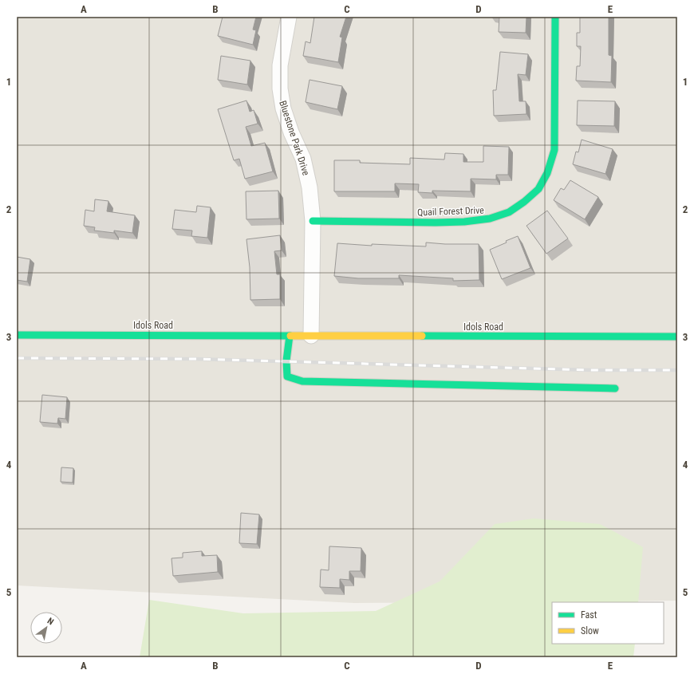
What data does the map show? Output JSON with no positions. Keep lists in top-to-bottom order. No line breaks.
{"streets":{"street":["Bluestone Park Drive","Quail Forest Drive","Idols Road"]},"crossings":[["Bluestone Park Drive","Quail Forest Drive"],["Bluestone Park Drive","Idols Road"]],"legend":["Fast","Slow"],"north":"top right","grid":{"columns":["A","B","C","D","E"],"rows":["1","2","3","4","5"]}}
